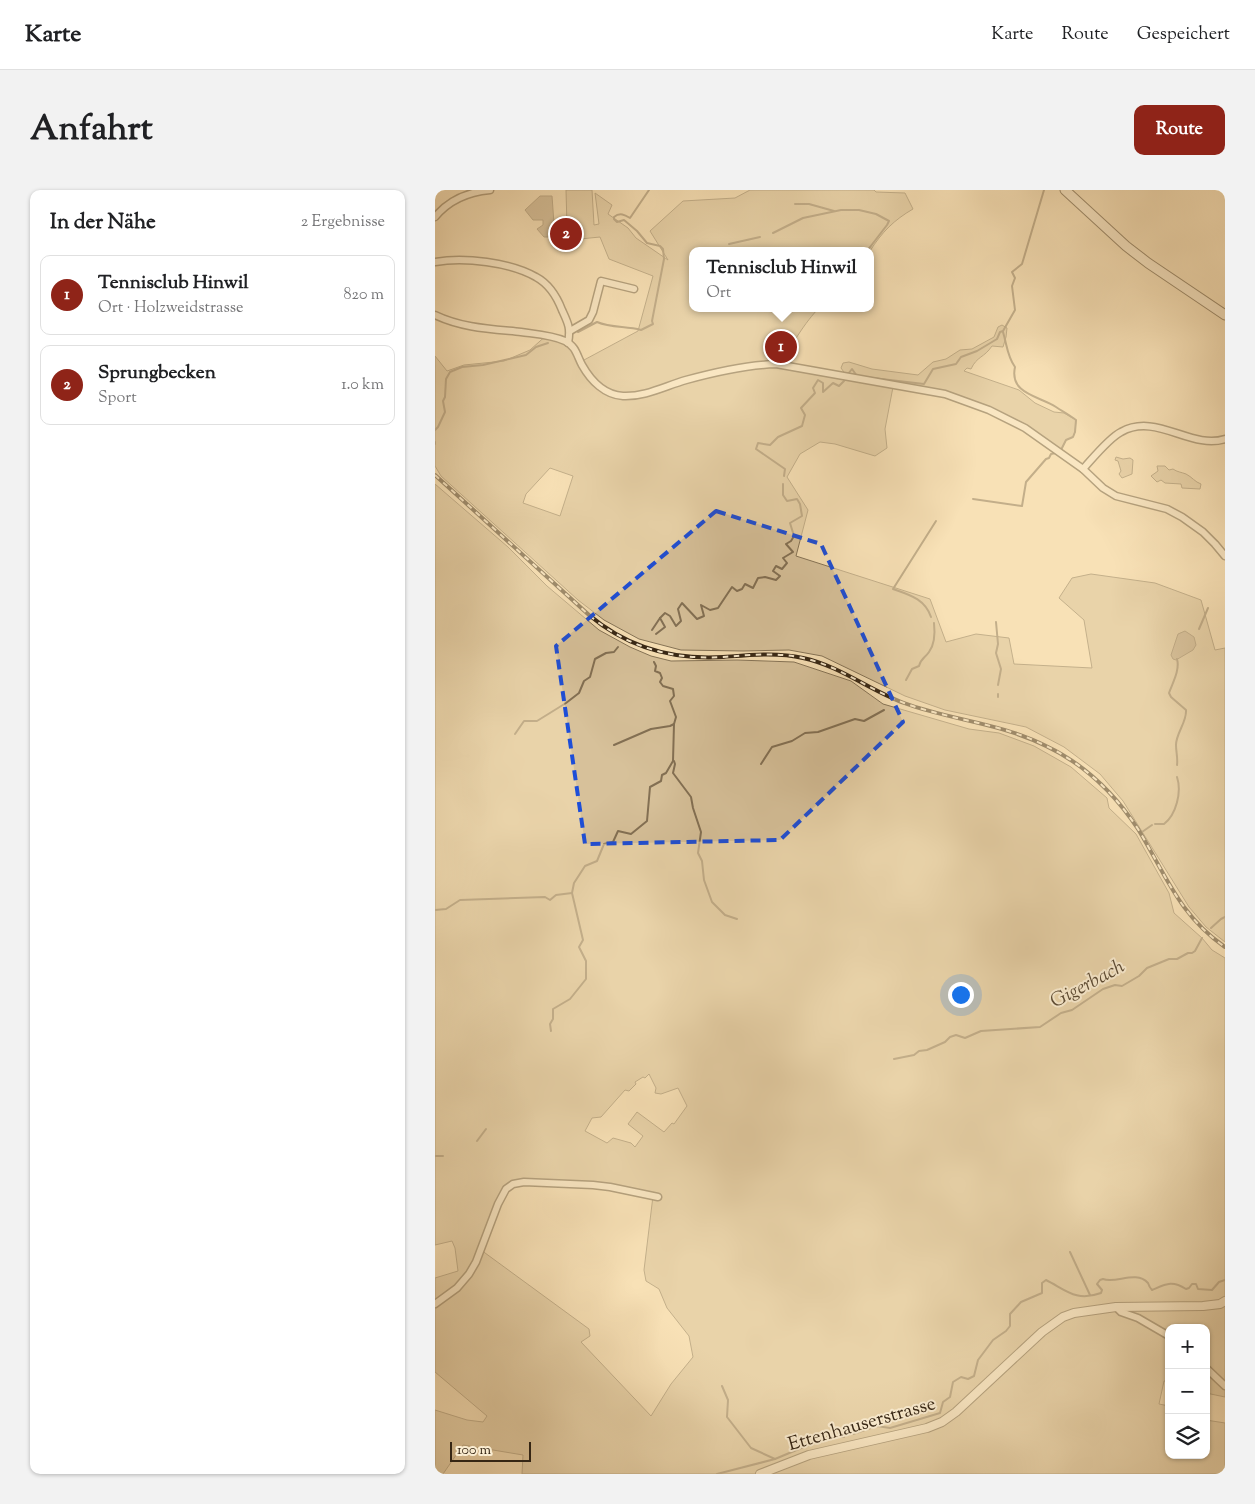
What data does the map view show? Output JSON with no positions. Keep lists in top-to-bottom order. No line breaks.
{"streets":{"street":["Ettenhauserstrasse"]},"water":["Gigerbach"],"scale_bar":"100 m","page":{"header":"Karte","nav":["Karte","Route","Gespeichert"],"title":"Anfahrt","buttons":"Route","heading":["In der Nähe","2 Ergebnisse"],"pins":["2","1"],"popup":["Tennisclub Hinwil","Ort"],"list":[{"mark":"1","name":"Tennisclub Hinwil","note":"Ort · Holzweidstrasse","value":"820 m"},{"mark":"2","name":"Sprungbecken","note":"Sport","value":"1.0 km"}],"map_buttons":["+","−"],"scale":"100 m"}}
